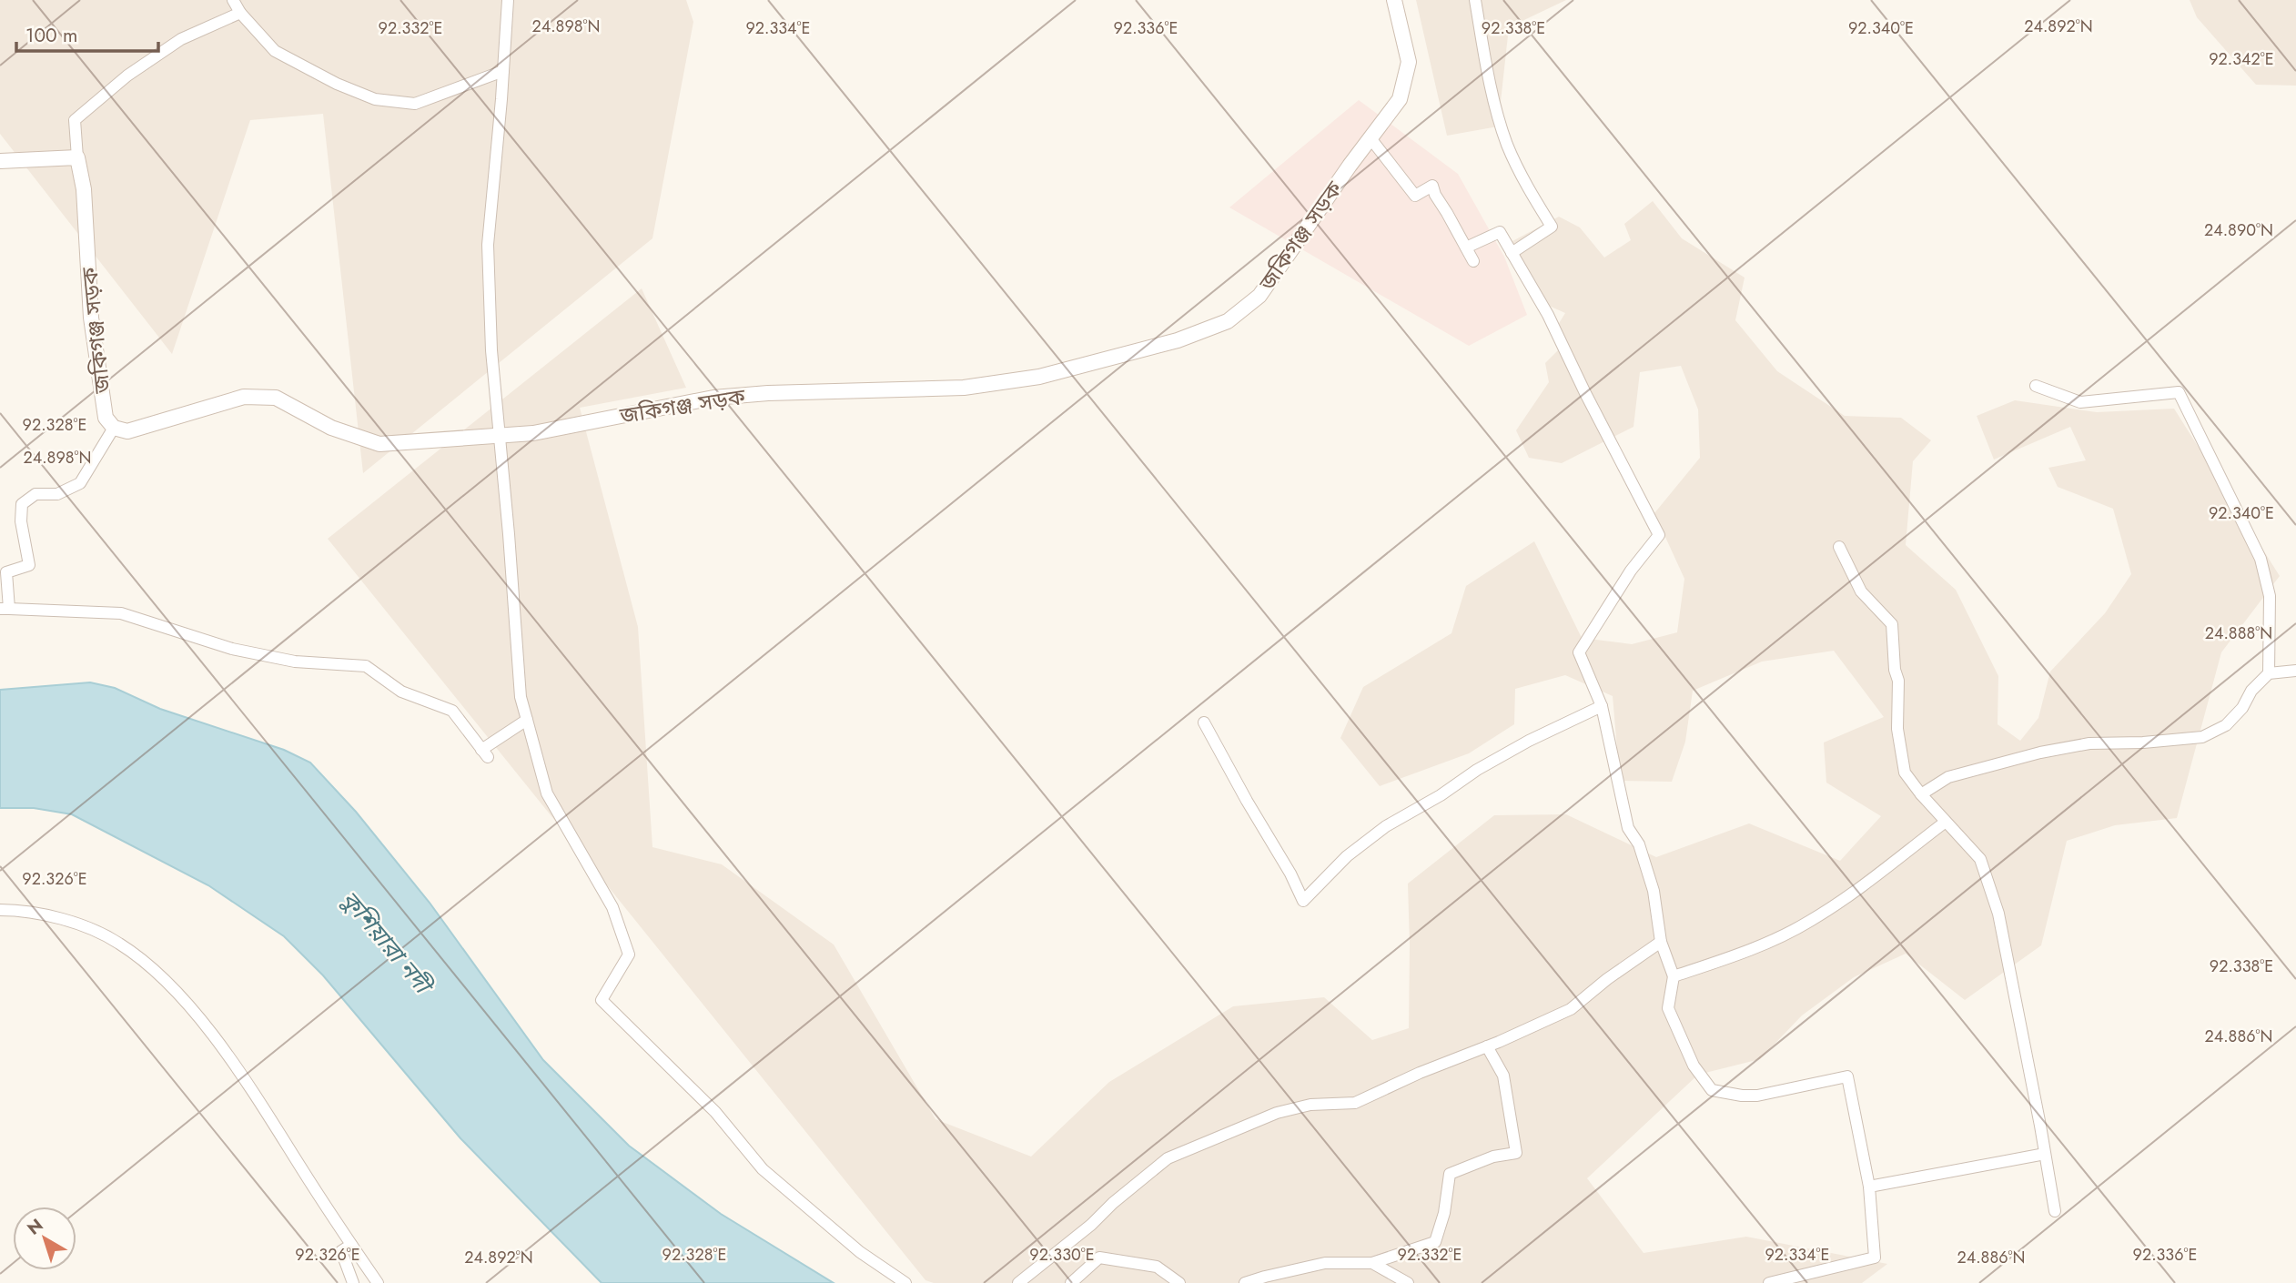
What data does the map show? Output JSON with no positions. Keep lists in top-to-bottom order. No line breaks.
{"streets":{"main road":["জকিগঞ্জ সড়ক"]},"water":["কুশিয়ারা নদী"],"scale_bar":"100 m","north":"top left","coordinates":["24.898°N","24.892°N","92.338°E","92.340°E","92.332°E","92.334°E","92.336°E","92.342°E","24.890°N","92.328°E","24.888°N","92.326°E","24.886°N","92.330°E"]}
